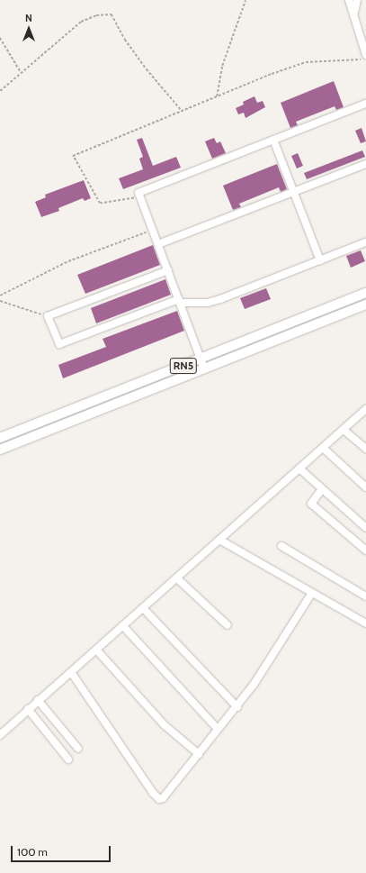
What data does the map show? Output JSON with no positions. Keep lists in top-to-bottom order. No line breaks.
{"streets":{"main road":["RN5"]},"scale_bar":"100 m","north":"top"}
